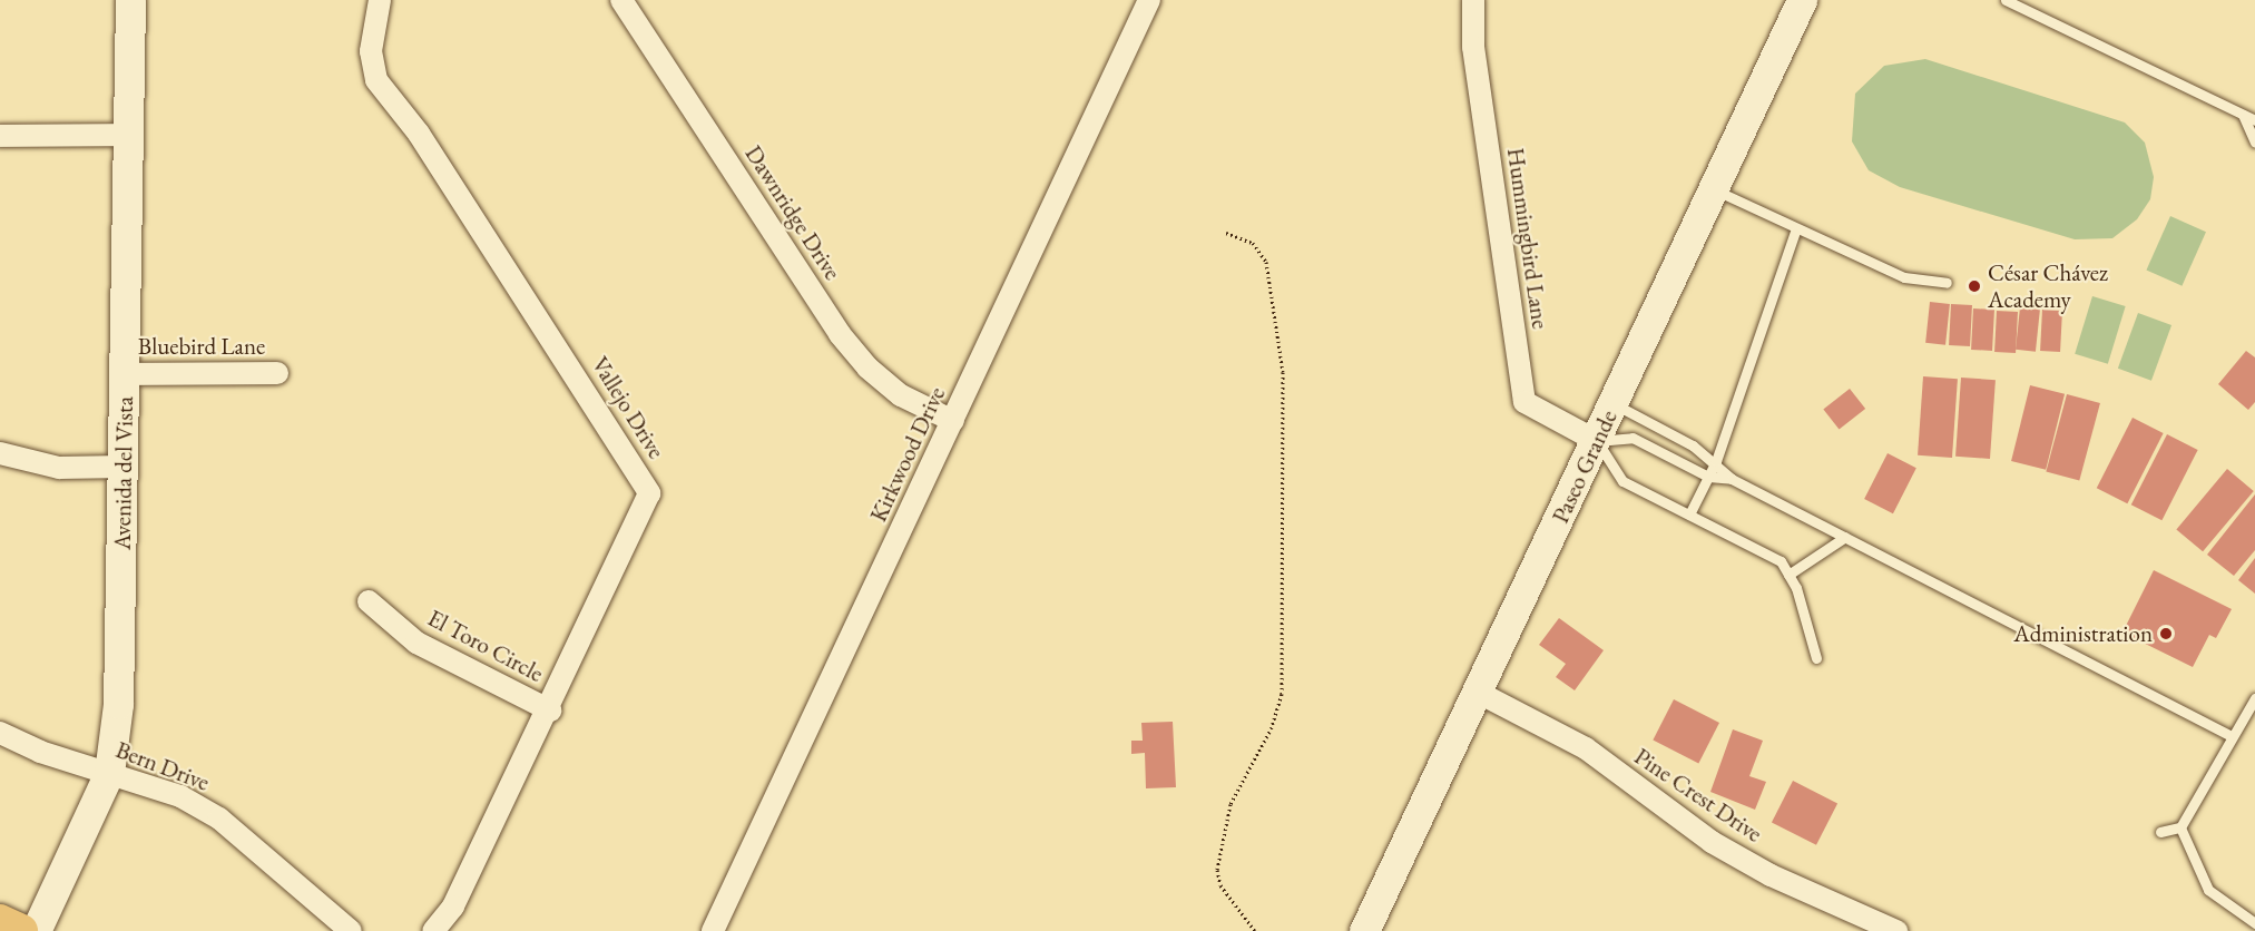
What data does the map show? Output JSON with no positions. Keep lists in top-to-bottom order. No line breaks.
{"streets":{"main road":["Paseo Grande","Avenida del Vista"],"street":["Dawnridge Drive","Hummingbird Lane","Bluebird Lane","Vallejo Drive","Kirkwood Drive","El Toro Circle","Bern Drive","Pine Crest Drive"]},"crossings":[["Dawnridge Drive","Kirkwood Drive"],["Hummingbird Lane","Paseo Grande"],["Bluebird Lane","Avenida del Vista"],["Vallejo Drive","El Toro Circle"],["Paseo Grande","Pine Crest Drive"],["Avenida del Vista","Bern Drive"]],"places":["César Chávez Academy","Administration"]}
